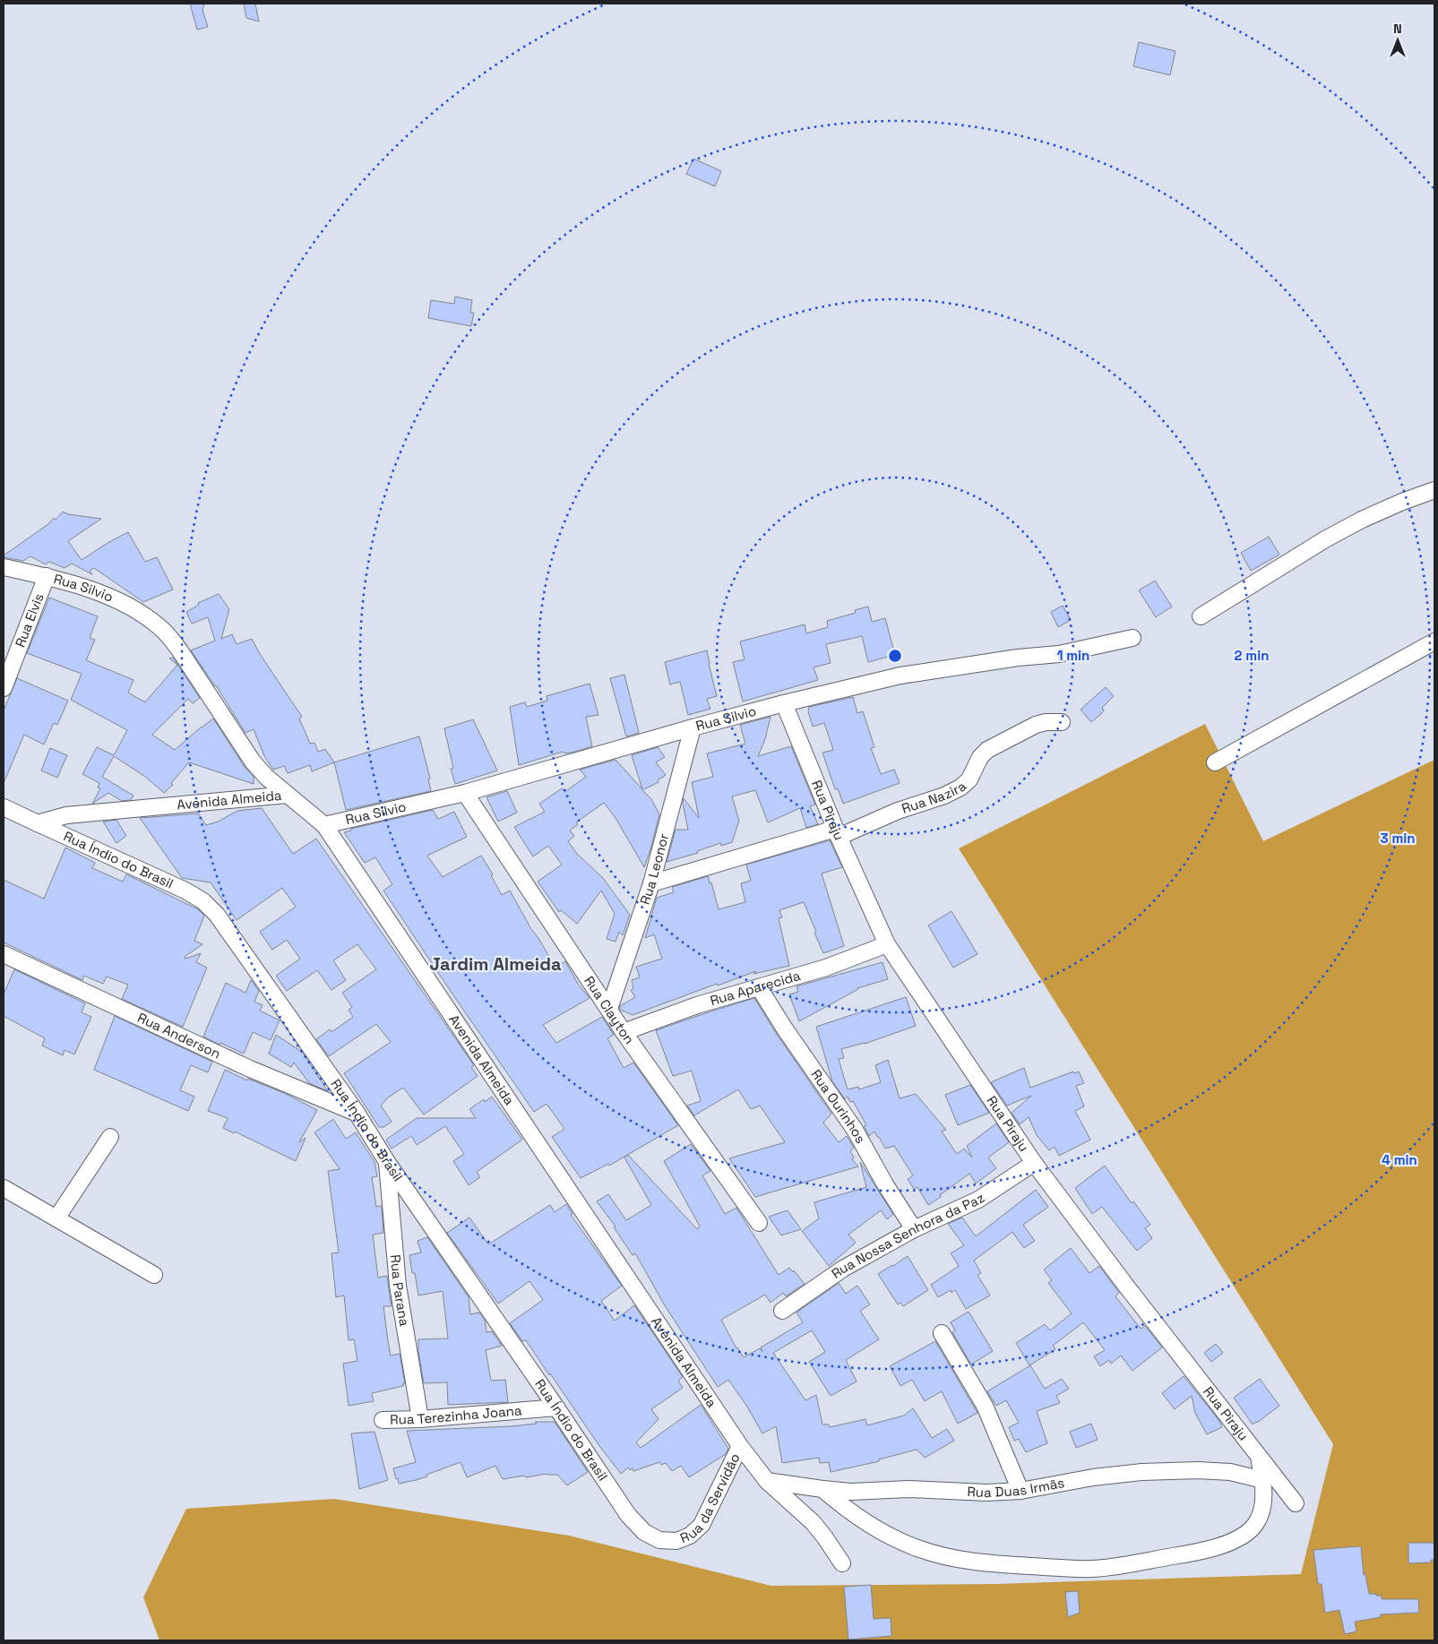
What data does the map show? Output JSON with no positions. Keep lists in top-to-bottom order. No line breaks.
{"streets":{"street":["Rua Silvio","Rua Elvis","Rua Nazira","Avenida Almeida","Rua Piraju","Rua Índio do Brasil","Rua Leonor","Rua Aparecida","Rua Clayton","Rua Anderson","Rua Ourinhos","Rua Nossa Senhora da Paz","Rua Parana","Rua Terezinha Joana","Rua Duas Irmãs","Rua da Servidão"]},"crossings":[["Rua Silvio","Rua Elvis"],["Rua Silvio","Avenida Almeida"],["Rua Silvio","Rua Piraju"],["Rua Silvio","Rua Leonor"],["Rua Silvio","Rua Clayton"],["Rua Nazira","Rua Piraju"],["Rua Nazira","Rua Leonor"],["Avenida Almeida","Rua Índio do Brasil"],["Avenida Almeida","Rua Duas Irmãs"],["Avenida Almeida","Rua da Servidão"],["Rua Piraju","Rua Aparecida"],["Rua Piraju","Rua Nossa Senhora da Paz"],["Rua Índio do Brasil","Rua Anderson"],["Rua Índio do Brasil","Rua Parana"],["Rua Índio do Brasil","Rua Terezinha Joana"],["Rua Índio do Brasil","Rua da Servidão"],["Rua Leonor","Rua Clayton"],["Rua Aparecida","Rua Clayton"],["Rua Aparecida","Rua Ourinhos"],["Rua Ourinhos","Rua Nossa Senhora da Paz"],["Rua Parana","Rua Terezinha Joana"]],"districts":["Jardim Almeida"],"north":"top","rings":["1 min","2 min","3 min","4 min"]}
